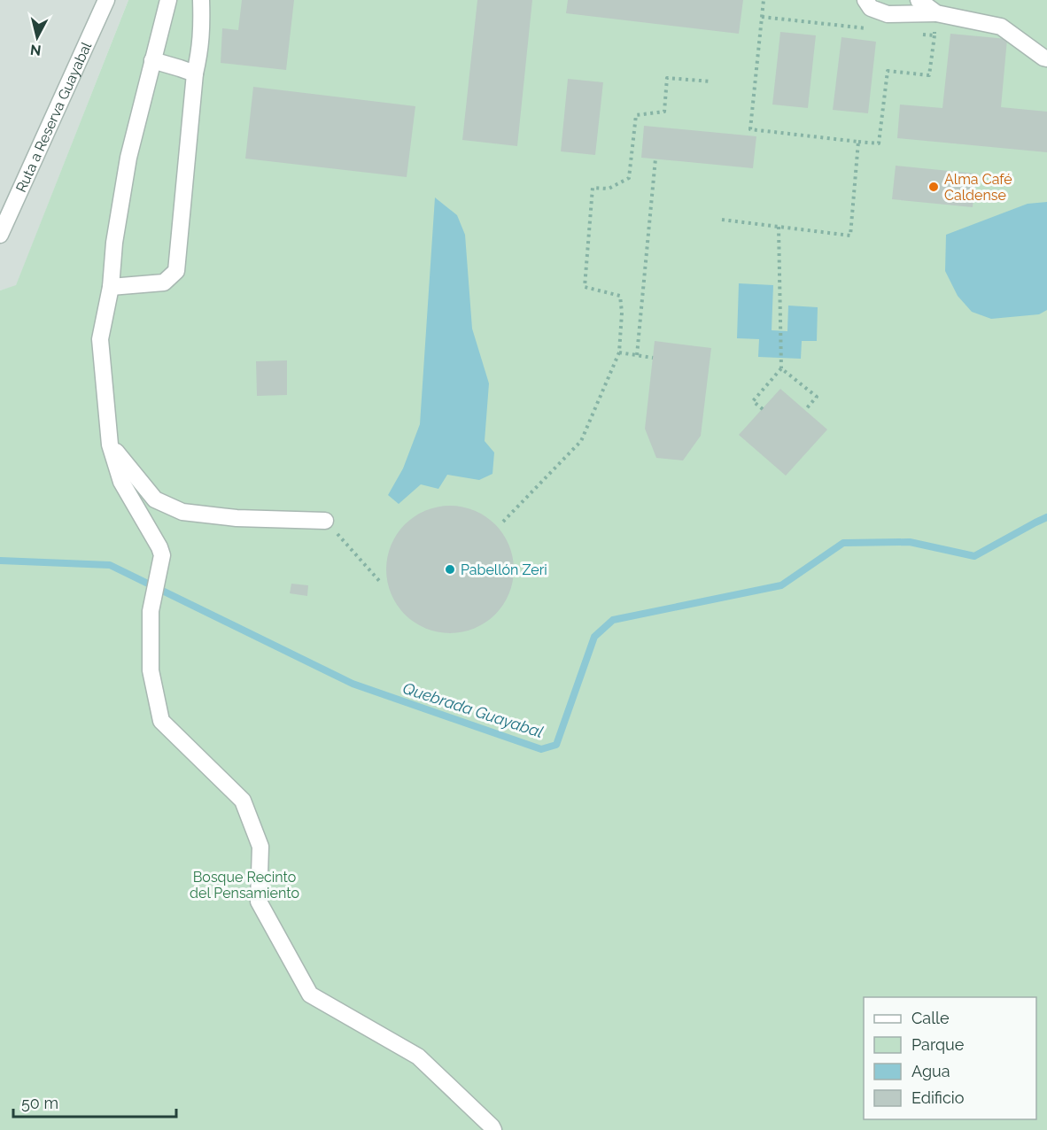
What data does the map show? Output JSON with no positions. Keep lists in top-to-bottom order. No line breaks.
{"streets":{"lane":["Ruta a Reserva Guayabal"]},"water":["Quebrada Guayabal"],"parks":["Bosque Recinto del Pensamiento"],"places":["Alma Café Caldense","Pabellón Zeri"],"legend":["Calle","Parque","Agua","Edificio"],"scale_bar":"50 m","north":"bottom"}
